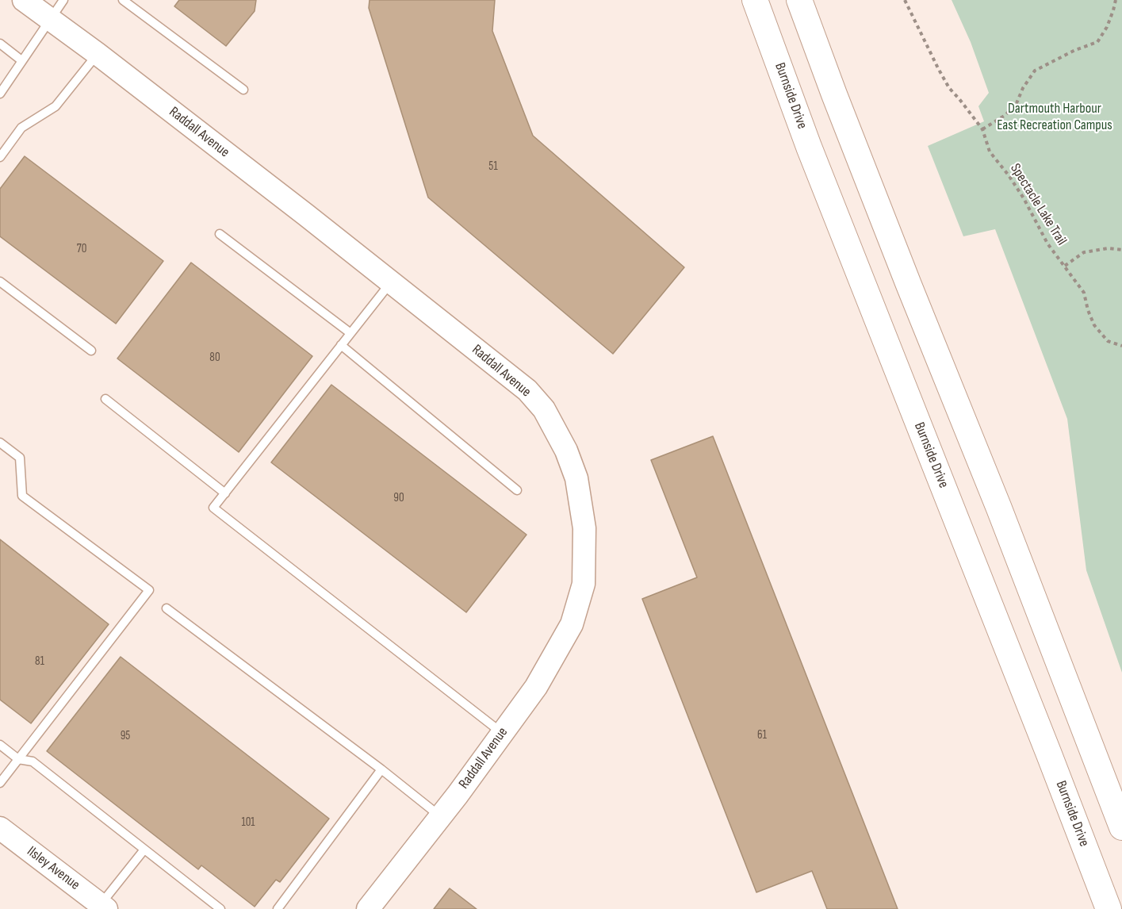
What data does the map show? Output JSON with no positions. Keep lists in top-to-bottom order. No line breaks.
{"streets":{"main road":["Burnside Drive"],"street":["Raddall Avenue","Ilsley Avenue"],"path":["Spectacle Lake Trail"]},"parks":["Dartmouth Harbour East Recreation Campus"],"house_numbers":["51","70","80","90","81","61","95","101"]}
